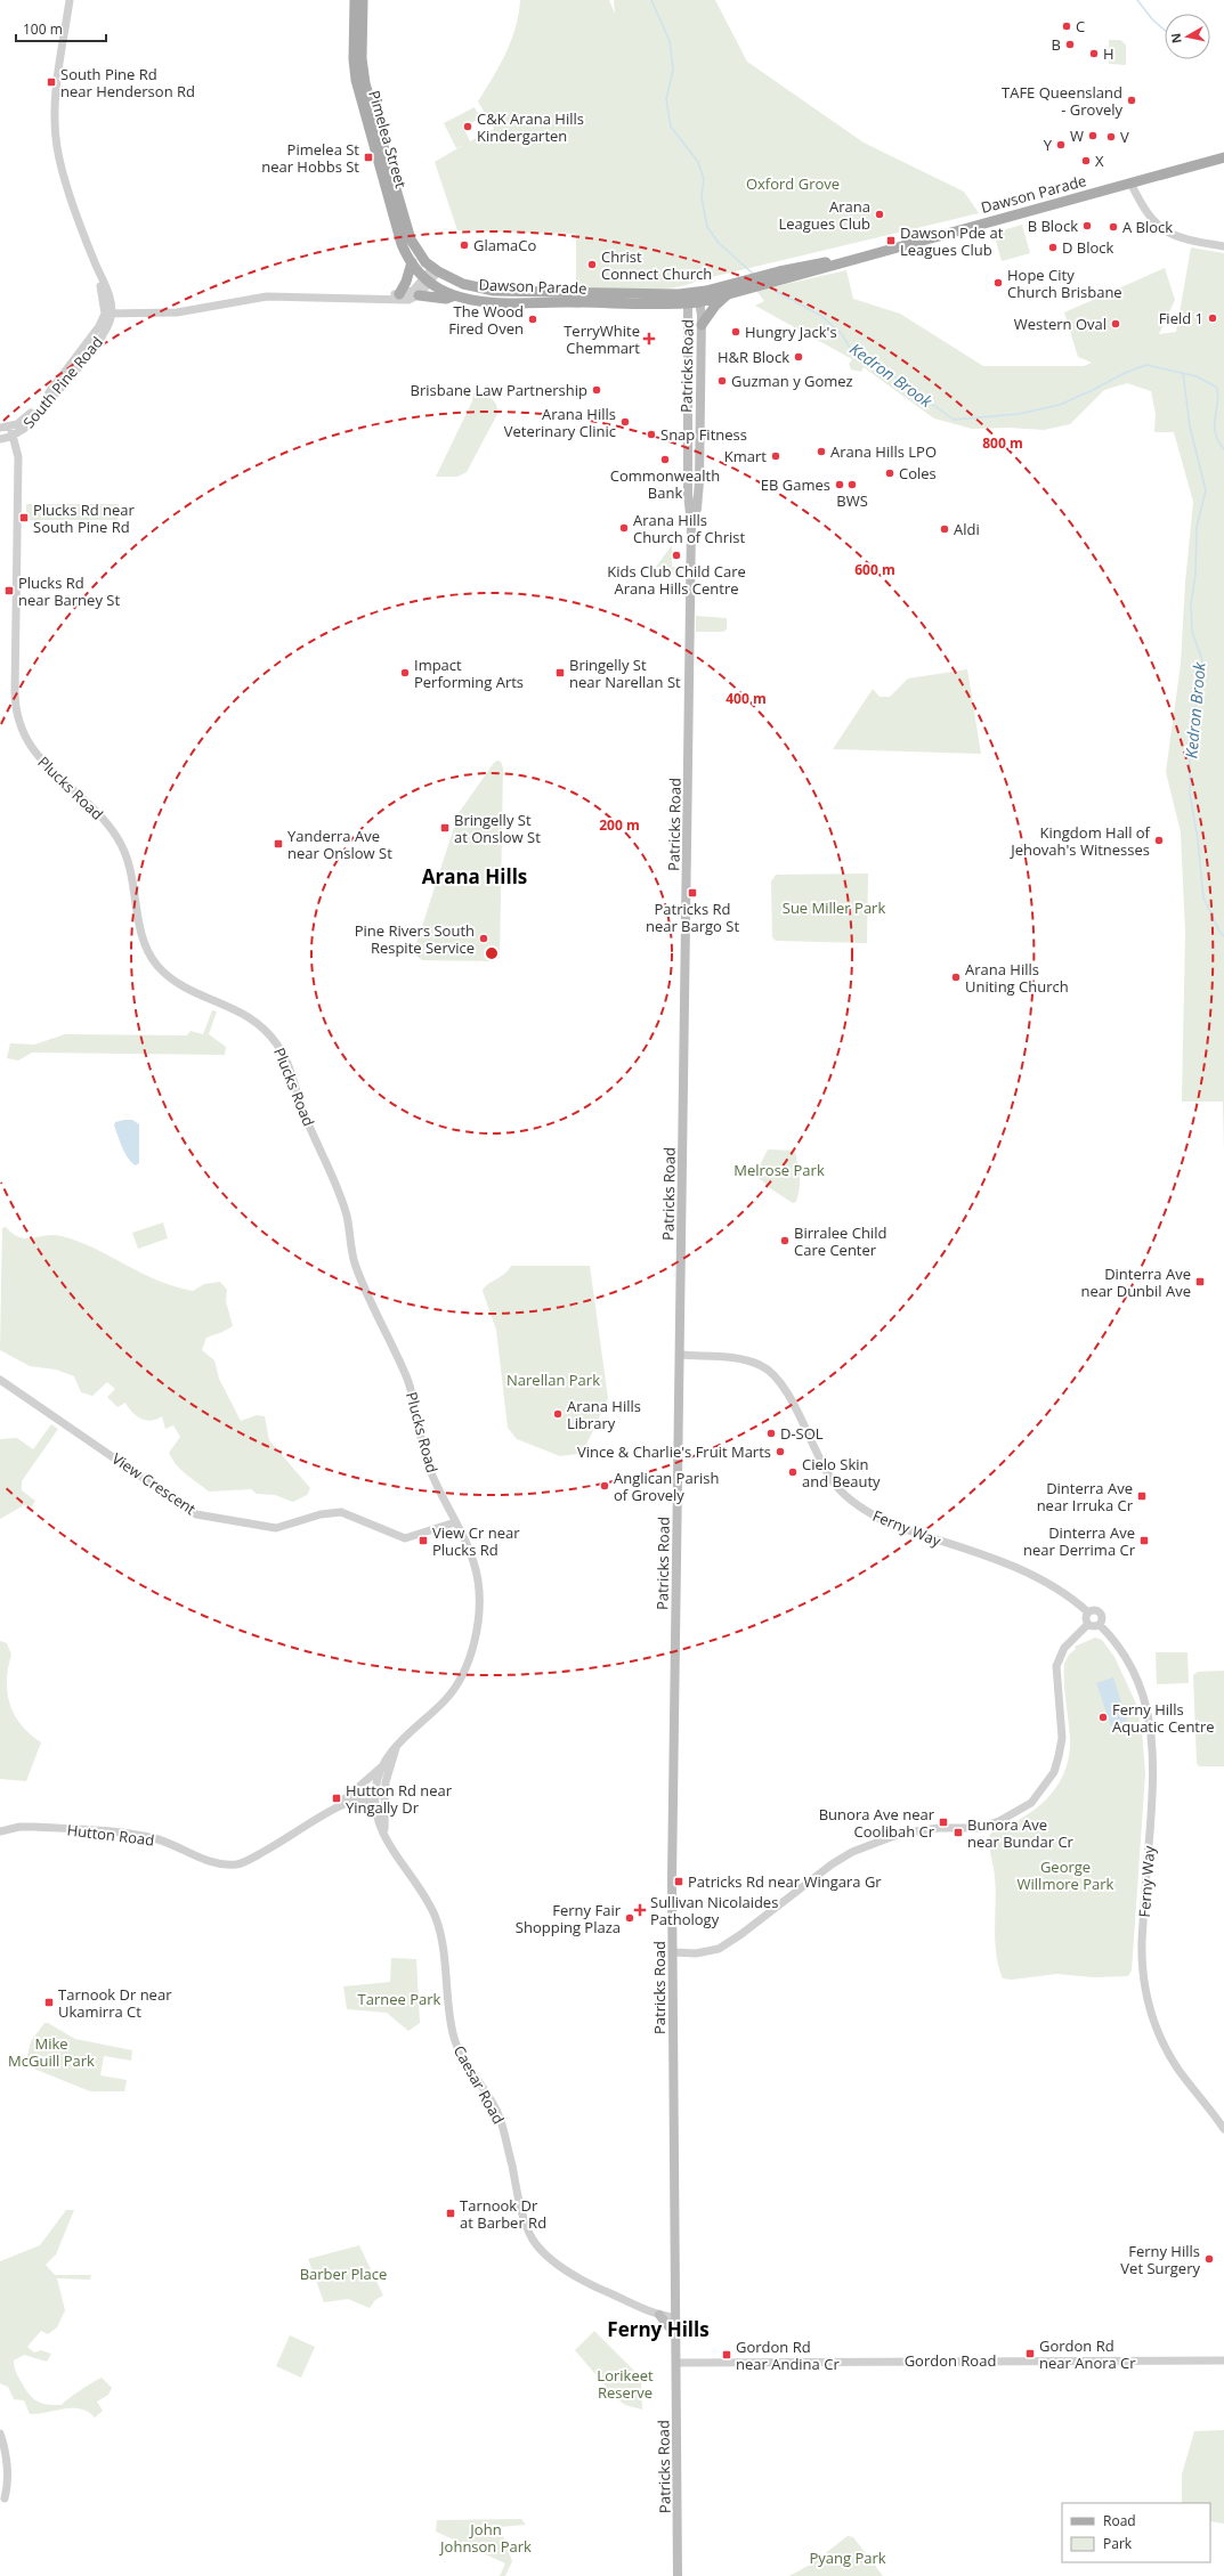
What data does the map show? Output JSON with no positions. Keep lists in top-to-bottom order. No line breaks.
{"streets":{"main road":["Pimelea Street","Dawson Parade","Patricks Road"],"street":["South Pine Road","Plucks Road","View Crescent","Ferny Way","Hutton Road","Caesar Road","Gordon Road"]},"crossings":[["Pimelea Street","Dawson Parade"],["Dawson Parade","Patricks Road"],["Patricks Road","Ferny Way"],["Patricks Road","Caesar Road"],["Patricks Road","Gordon Road"],["South Pine Road","Plucks Road"],["Plucks Road","View Crescent"],["Plucks Road","Hutton Road"],["Plucks Road","Caesar Road"],["Hutton Road","Caesar Road"]],"districts":["Arana Hills","Ferny Hills"],"water":["Kedron Brook"],"parks":["Oxford Grove","Sue Miller Park","Melrose Park","Narellan Park","George Willmore Park","Tarnee Park","Mike McGuill Park","Barber Place","Lorikeet Reserve","John Johnson Park","Pyang Park"],"places":{"other":["C","B","H","TAFE Queensland - Grovely","C&K Arana Hills Kindergarten","W","V","Y","X","Arana Leagues Club","B Block","A Block","GlamaCo","D Block","Christ Connect Church","Hope City Church Brisbane","Field 1","The Wood Fired Oven","Western Oval","Hungry Jack's","H&R Block","Guzman y Gomez","Brisbane Law Partnership","Arana Hills Veterinary Clinic","Snap Fitness","Arana Hills LPO","Kmart","Commonwealth Bank","Coles","EB Games","BWS","Arana Hills Church of Christ","Aldi","Kids Club Child Care Arana Hills Centre","Impact Performing Arts","Kingdom Hall of Jehovah's Witnesses","Pine Rivers South Respite Service","Arana Hills Uniting Church","Birralee Child Care Center","Arana Hills Library","D-SOL","Vince & Charlie's Fruit Marts","Cielo Skin and Beauty","Anglican Parish of Grovely","Ferny Hills Aquatic Centre","Ferny Fair Shopping Plaza","Ferny Hills Vet Surgery"],"transit":["South Pine Rd near Henderson Rd","Pimelea St near Hobbs St","Dawson Pde at Leagues Club","Plucks Rd near South Pine Rd","Plucks Rd near Barney St","Bringelly St near Narellan St","Bringelly St at Onslow St","Yanderra Ave near Onslow St","Patricks Rd near Bargo St","Dinterra Ave near Dunbil Ave","Dinterra Ave near Irruka Cr","View Cr near Plucks Rd","Dinterra Ave near Derrima Cr","Hutton Rd near Yingally Dr","Bunora Ave near Coolibah Cr","Bunora Ave near Bundar Cr","Patricks Rd near Wingara Gr","Tarnook Dr near Ukamirra Ct","Tarnook Dr at Barber Rd","Gordon Rd near Anora Cr","Gordon Rd near Andina Cr"],"health":["TerryWhite Chemmart","Sullivan Nicolaides Pathology"]},"legend":["Road","Park"],"scale_bar":"100 m","north":"left","rings":["800 m","600 m","400 m","200 m"]}
